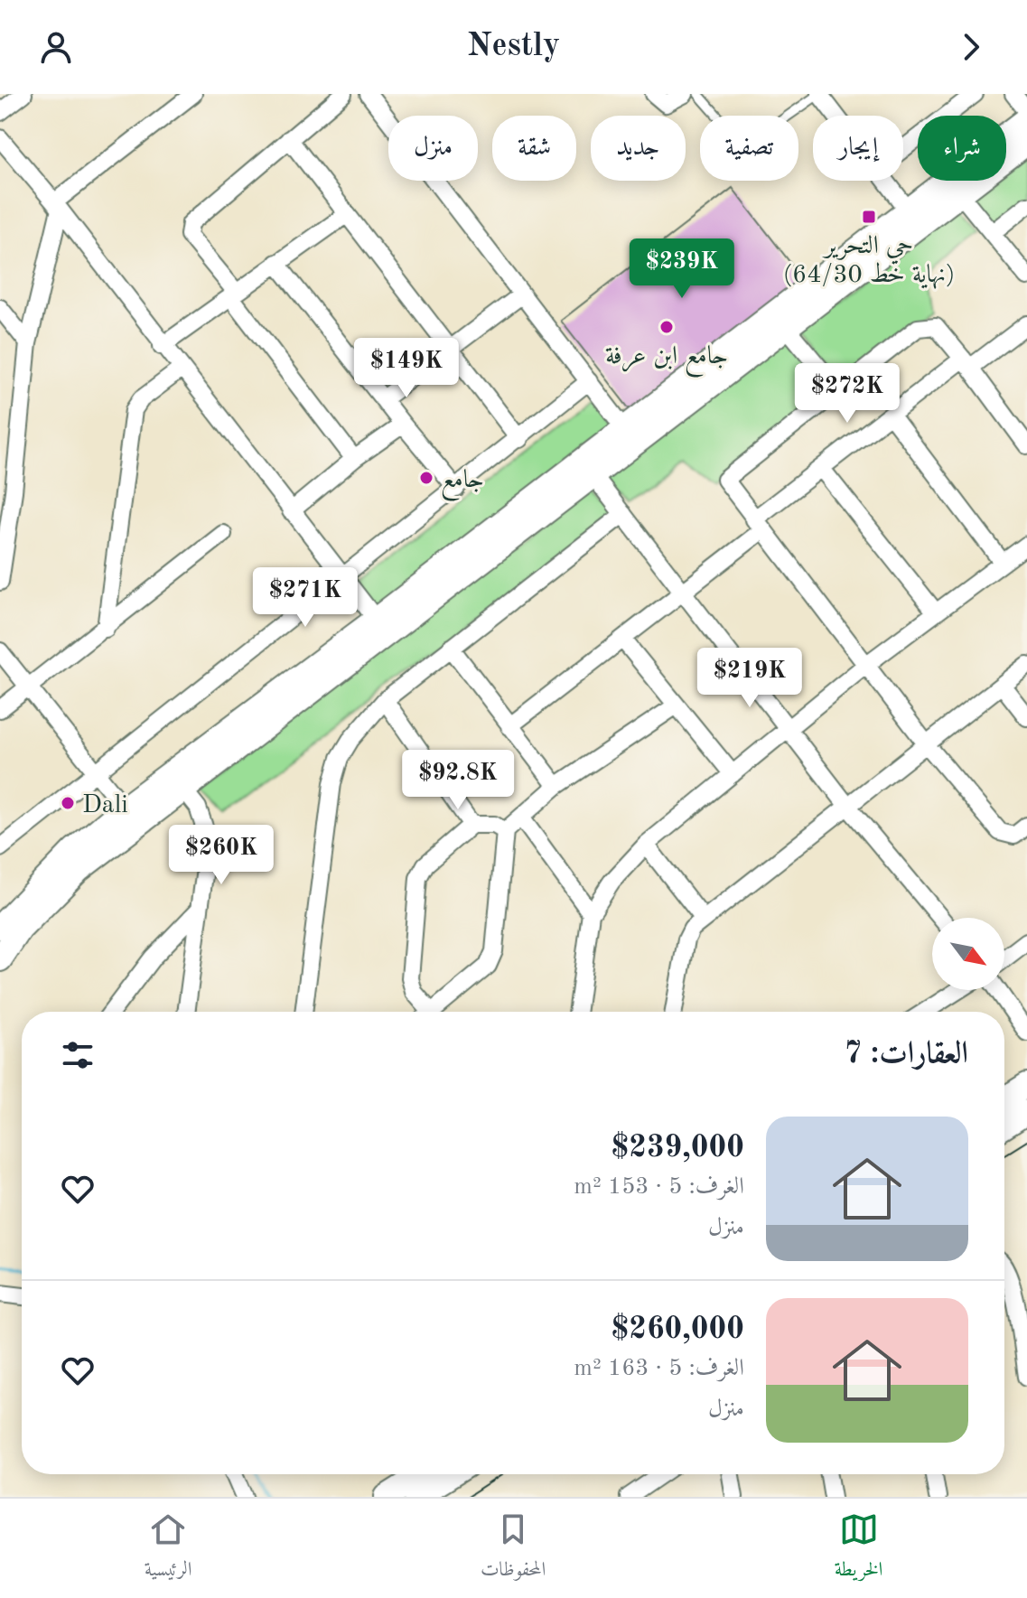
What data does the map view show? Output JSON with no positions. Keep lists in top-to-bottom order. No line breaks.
{"places":{"transit":["حي التحرير (نهاية خط 64/30)"],"other":["جامع ابن عرفة","جامع","Dali"]},"north":"bottom right","page":{"header":"Nestly","chip":["شراء","إيجار","تصفية","جديد","شقة","منزل"],"price":["$239K","$149K","$272K","$271K","$219K","$92.8K","$260K"],"heading":"العقارات: 7","list":[{"name":"$239,000","note":"الغرف: 5 · 153 m² · منزل"},{"name":"$260,000","note":"الغرف: 5 · 163 m² · منزل"}],"tabs":["الخريطة","المحفوظات","الرئيسية"]}}
